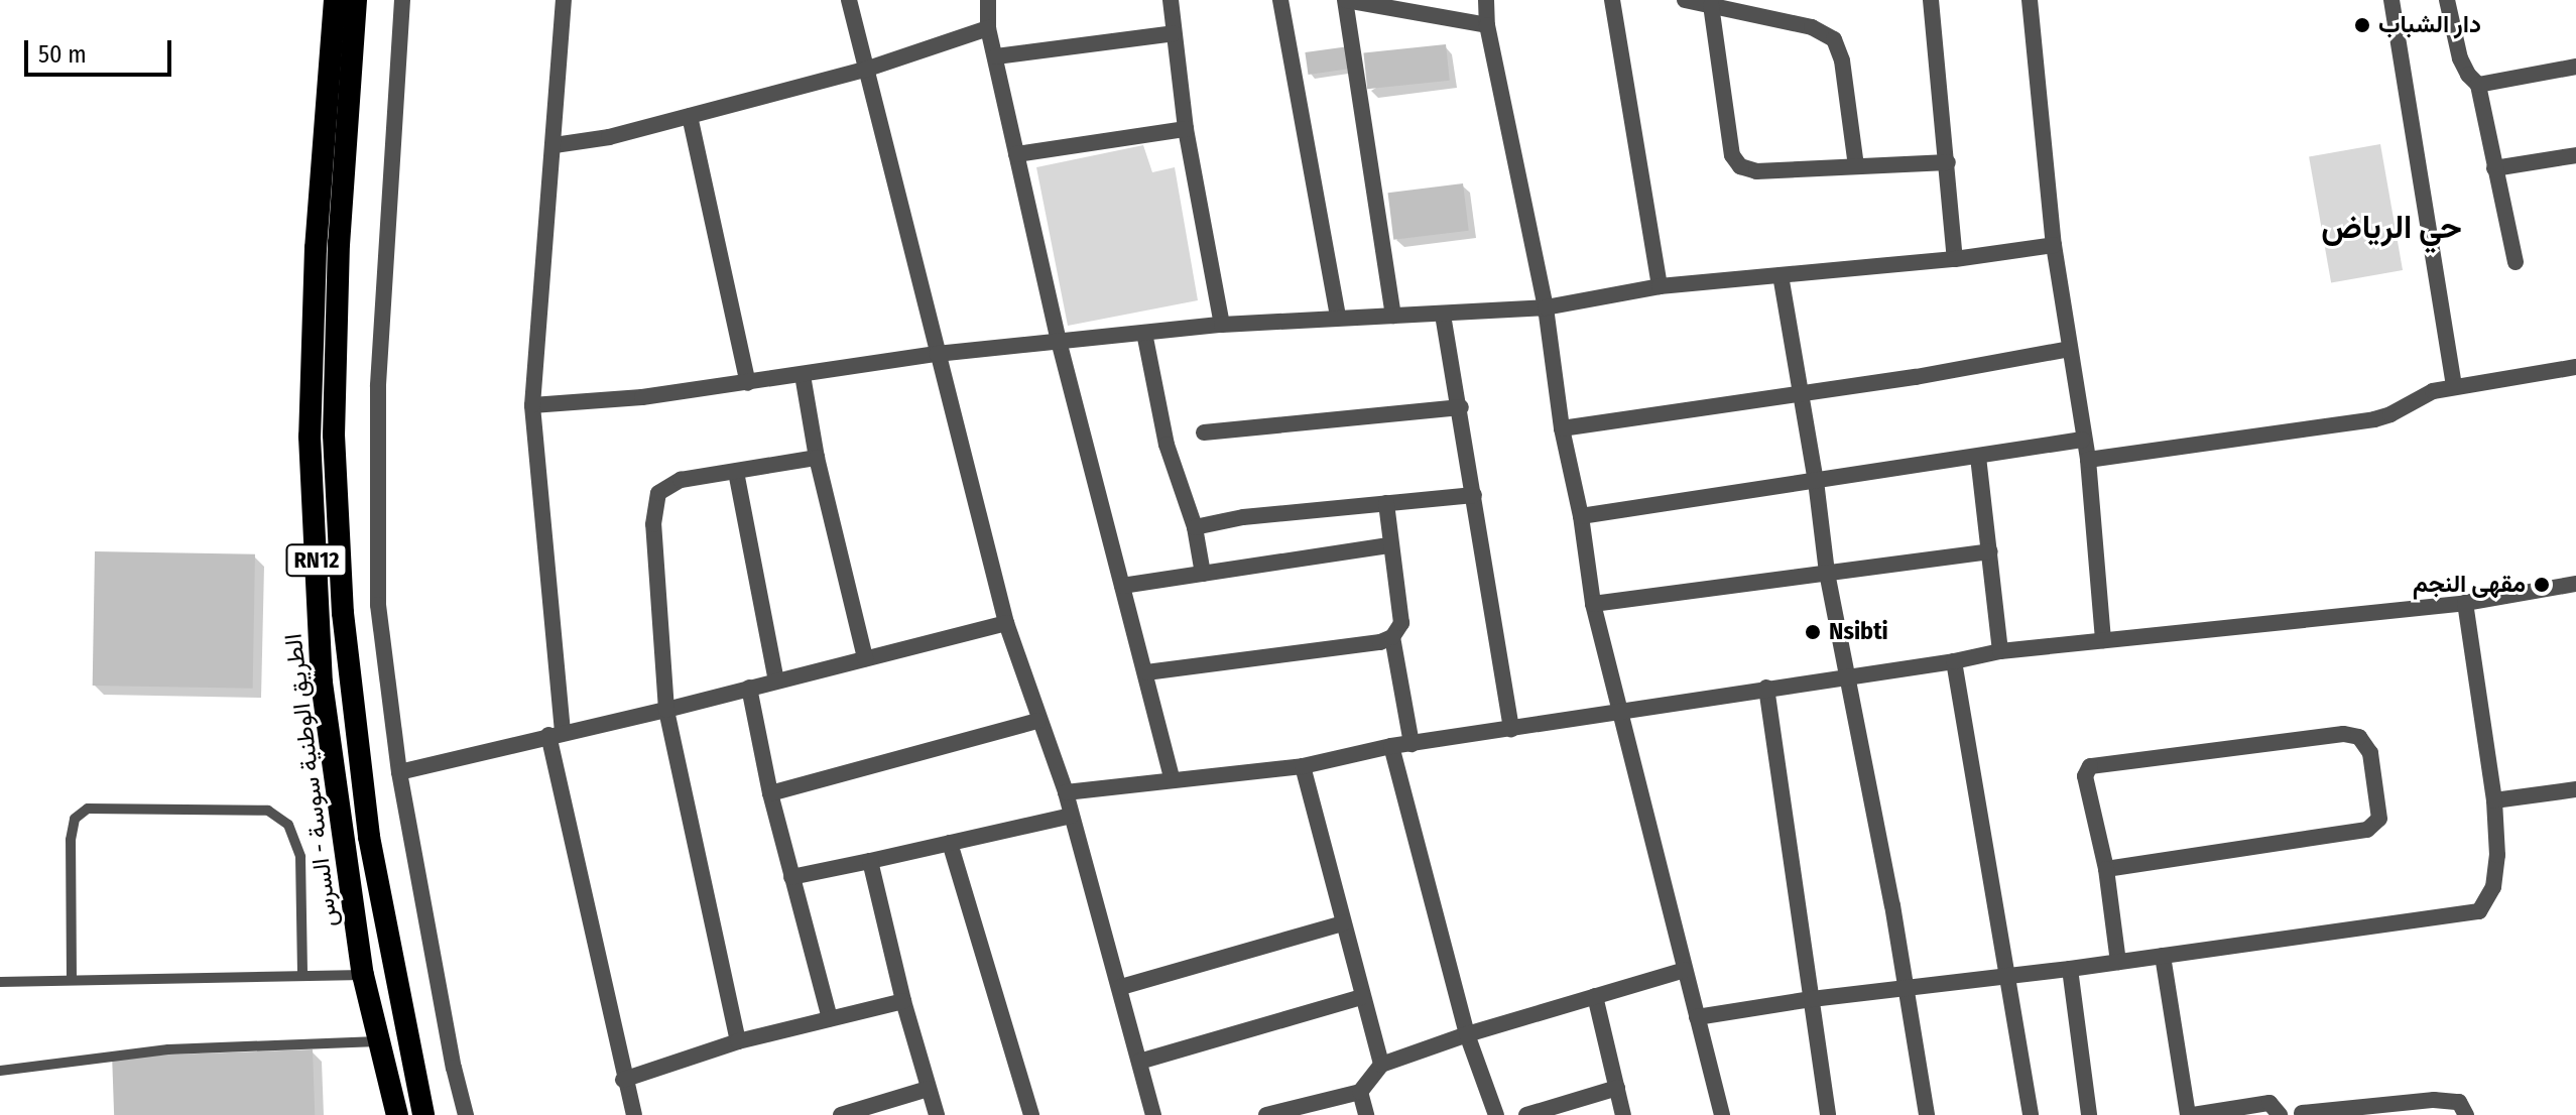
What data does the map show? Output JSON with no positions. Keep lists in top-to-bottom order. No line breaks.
{"streets":{"highway":["RN12","الطريق الوطنية سوسة - السرس"]},"districts":["حي الرياض"],"places":["دار الشباب","مقهى النجم","Nsibti"],"scale_bar":"50 m"}
